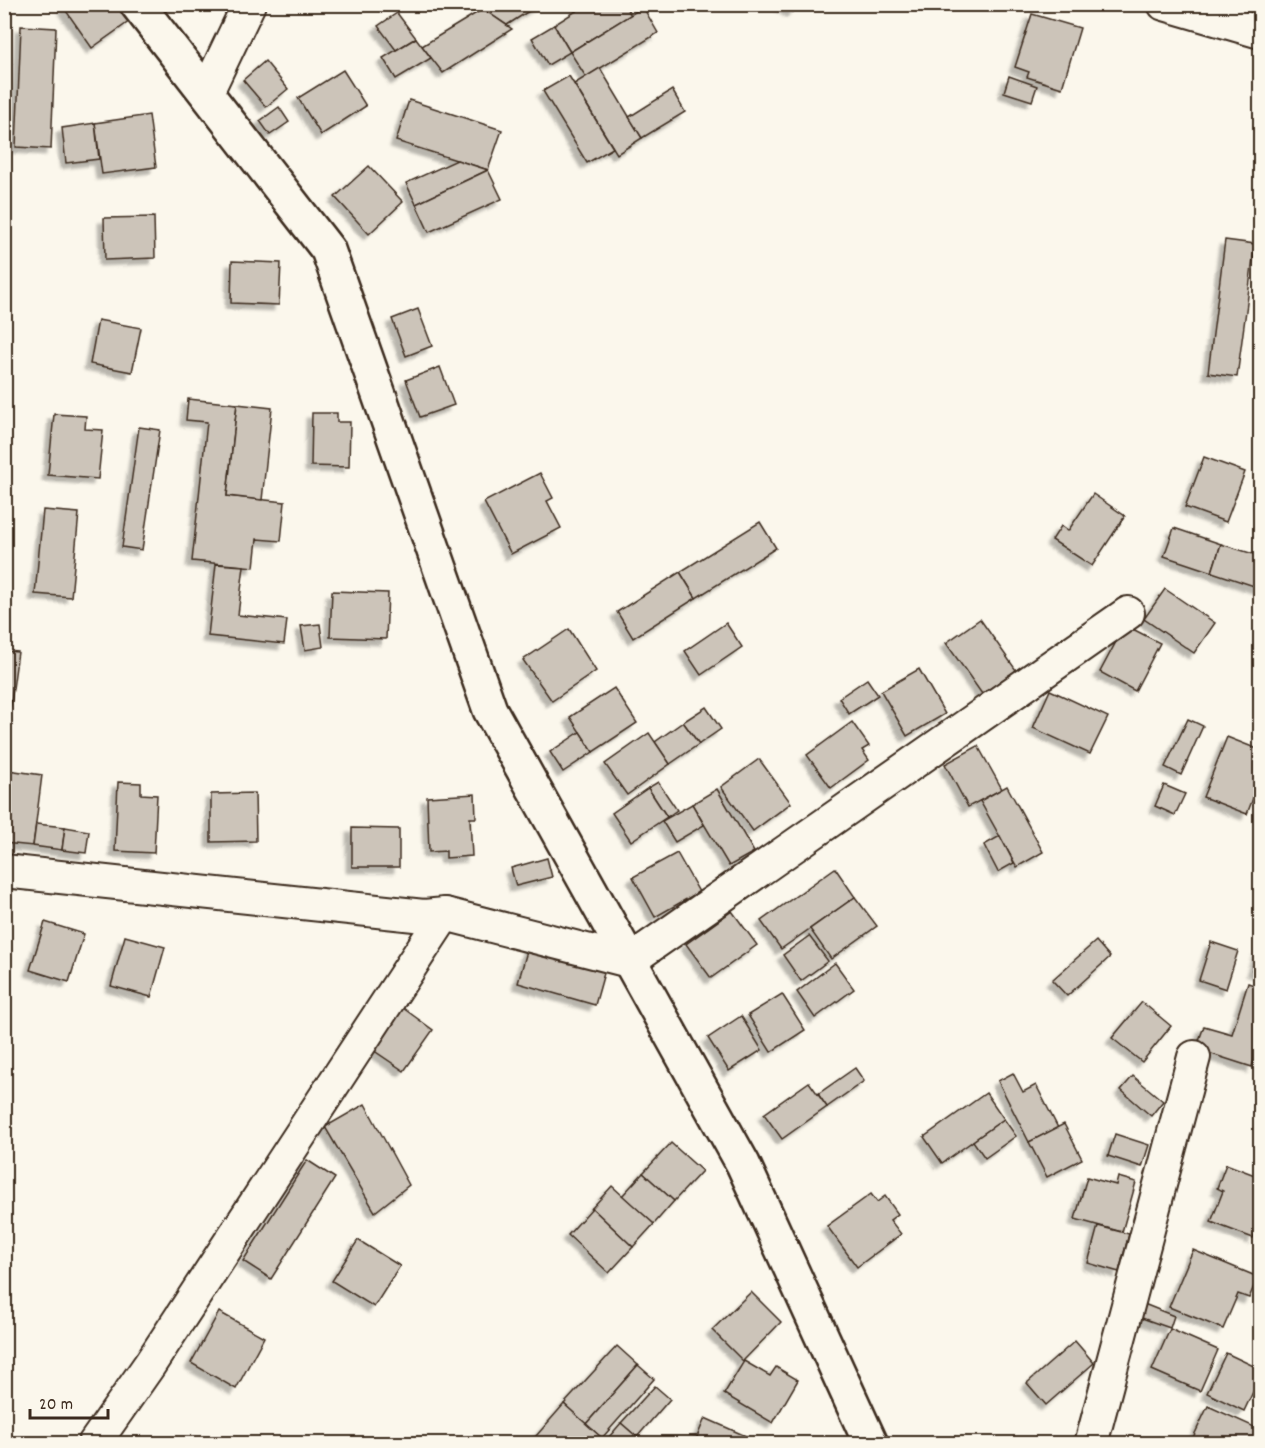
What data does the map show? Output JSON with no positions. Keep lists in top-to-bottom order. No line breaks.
{"scale_bar":"20 m"}
